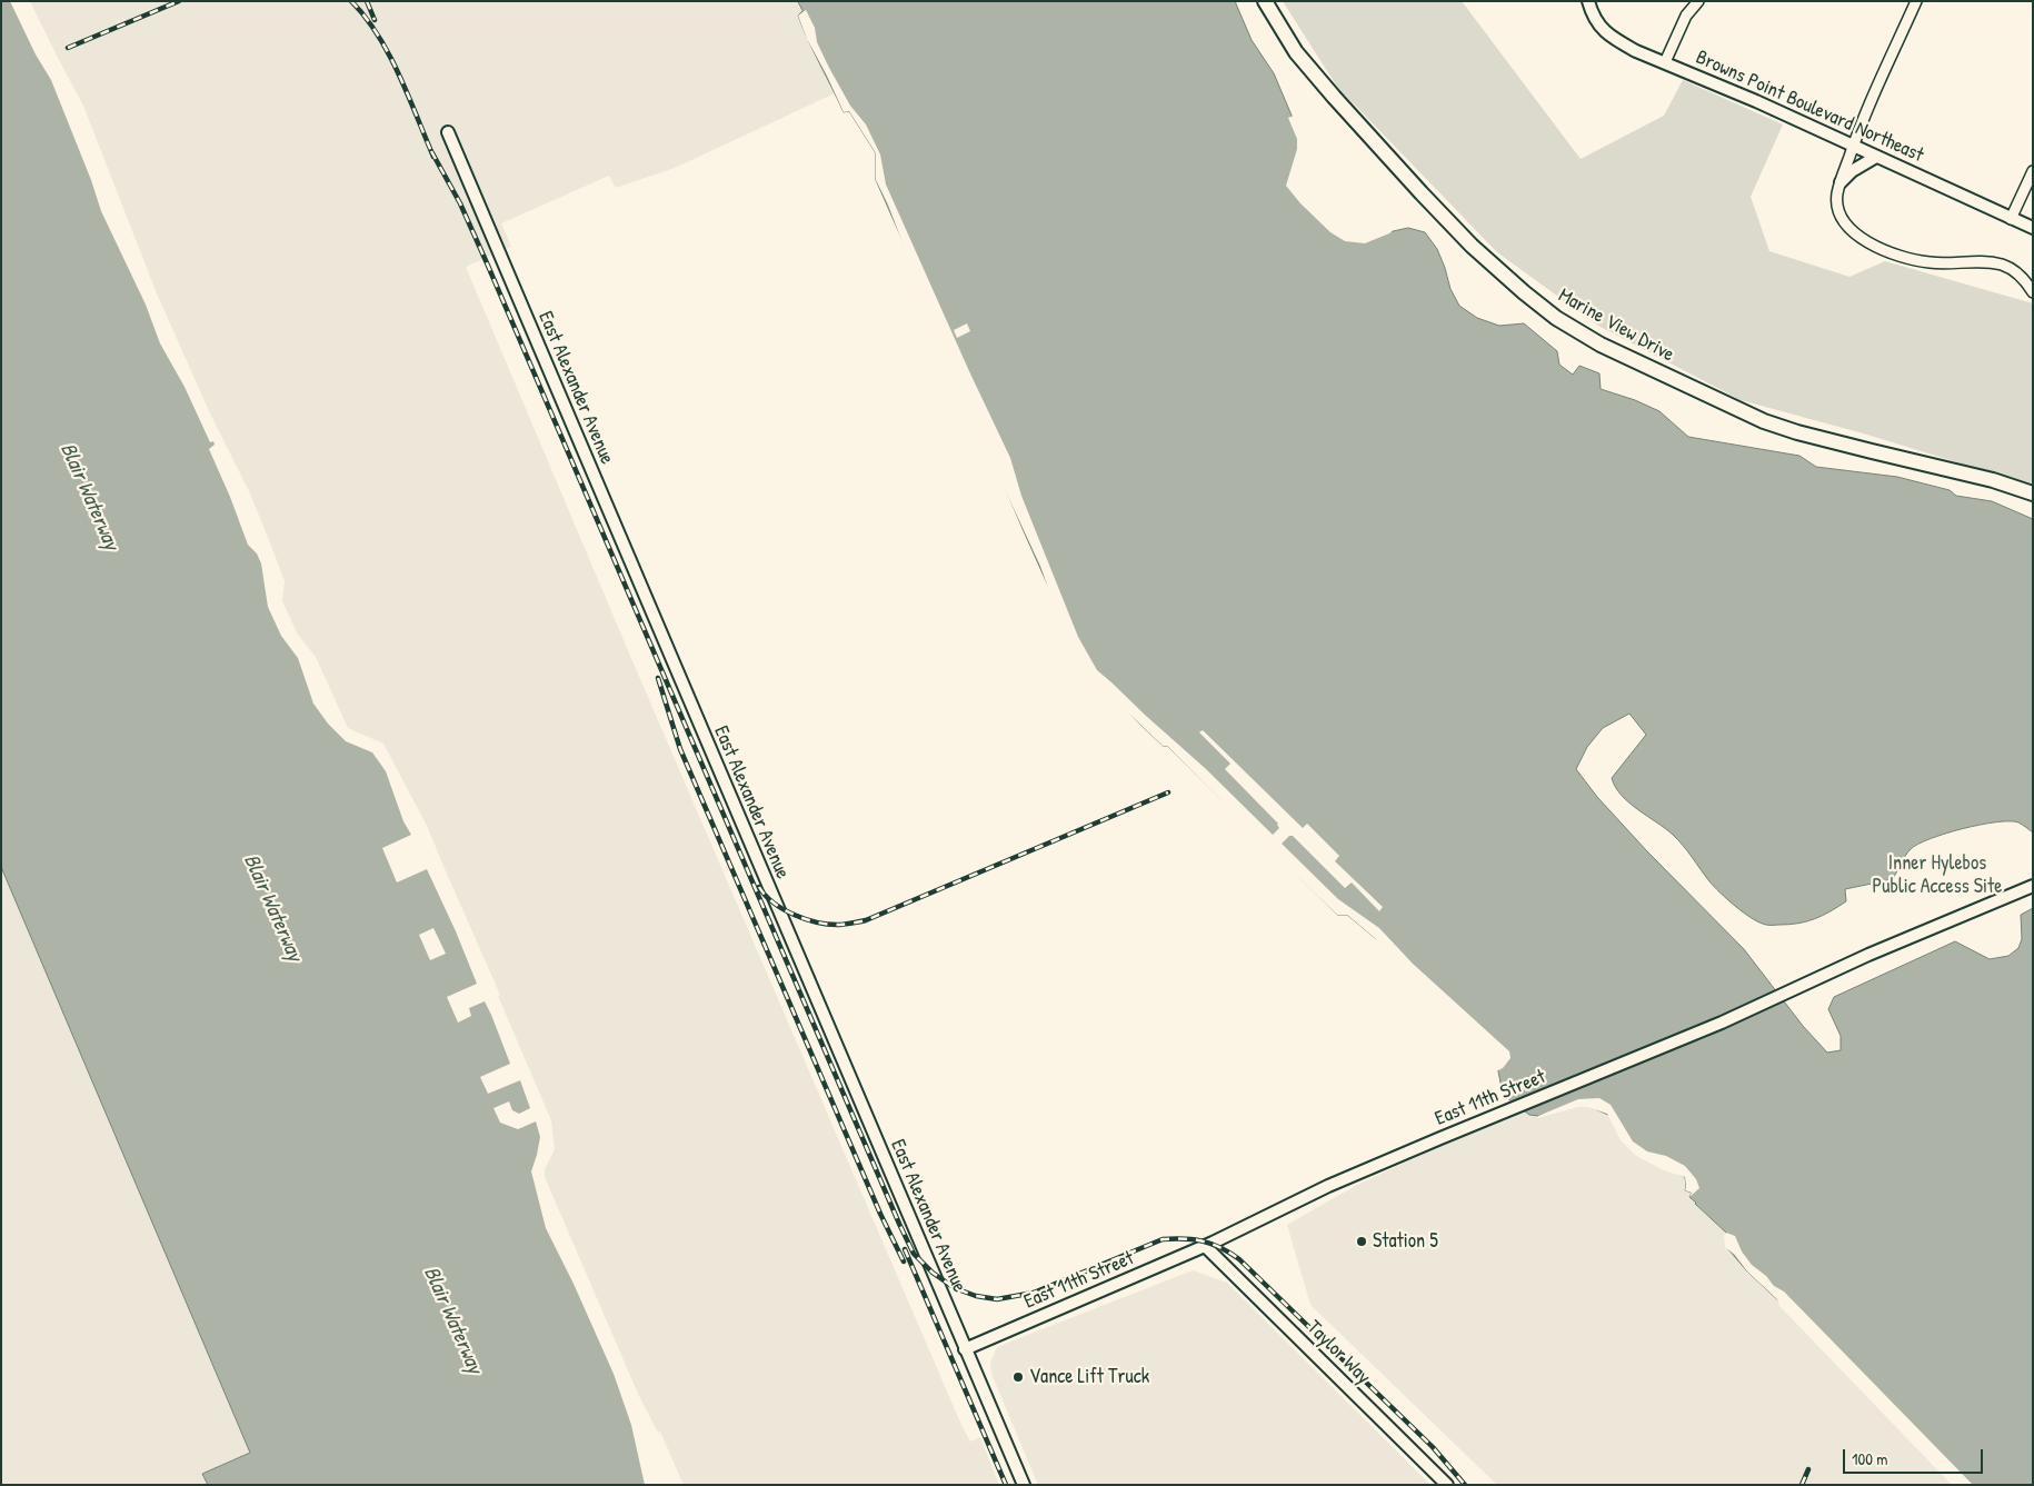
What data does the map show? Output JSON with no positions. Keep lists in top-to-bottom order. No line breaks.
{"streets":{"main road":["Marine View Drive"],"street":["Browns Point Boulevard Northeast","East Alexander Avenue","East 11th Street","Taylor Way"]},"crossings":[["East Alexander Avenue","East 11th Street"],["East 11th Street","Taylor Way"]],"water":["Blair Waterway"],"parks":["Inner Hylebos Public Access Site"],"places":["Station 5","Vance Lift Truck"],"scale_bar":"100 m"}
